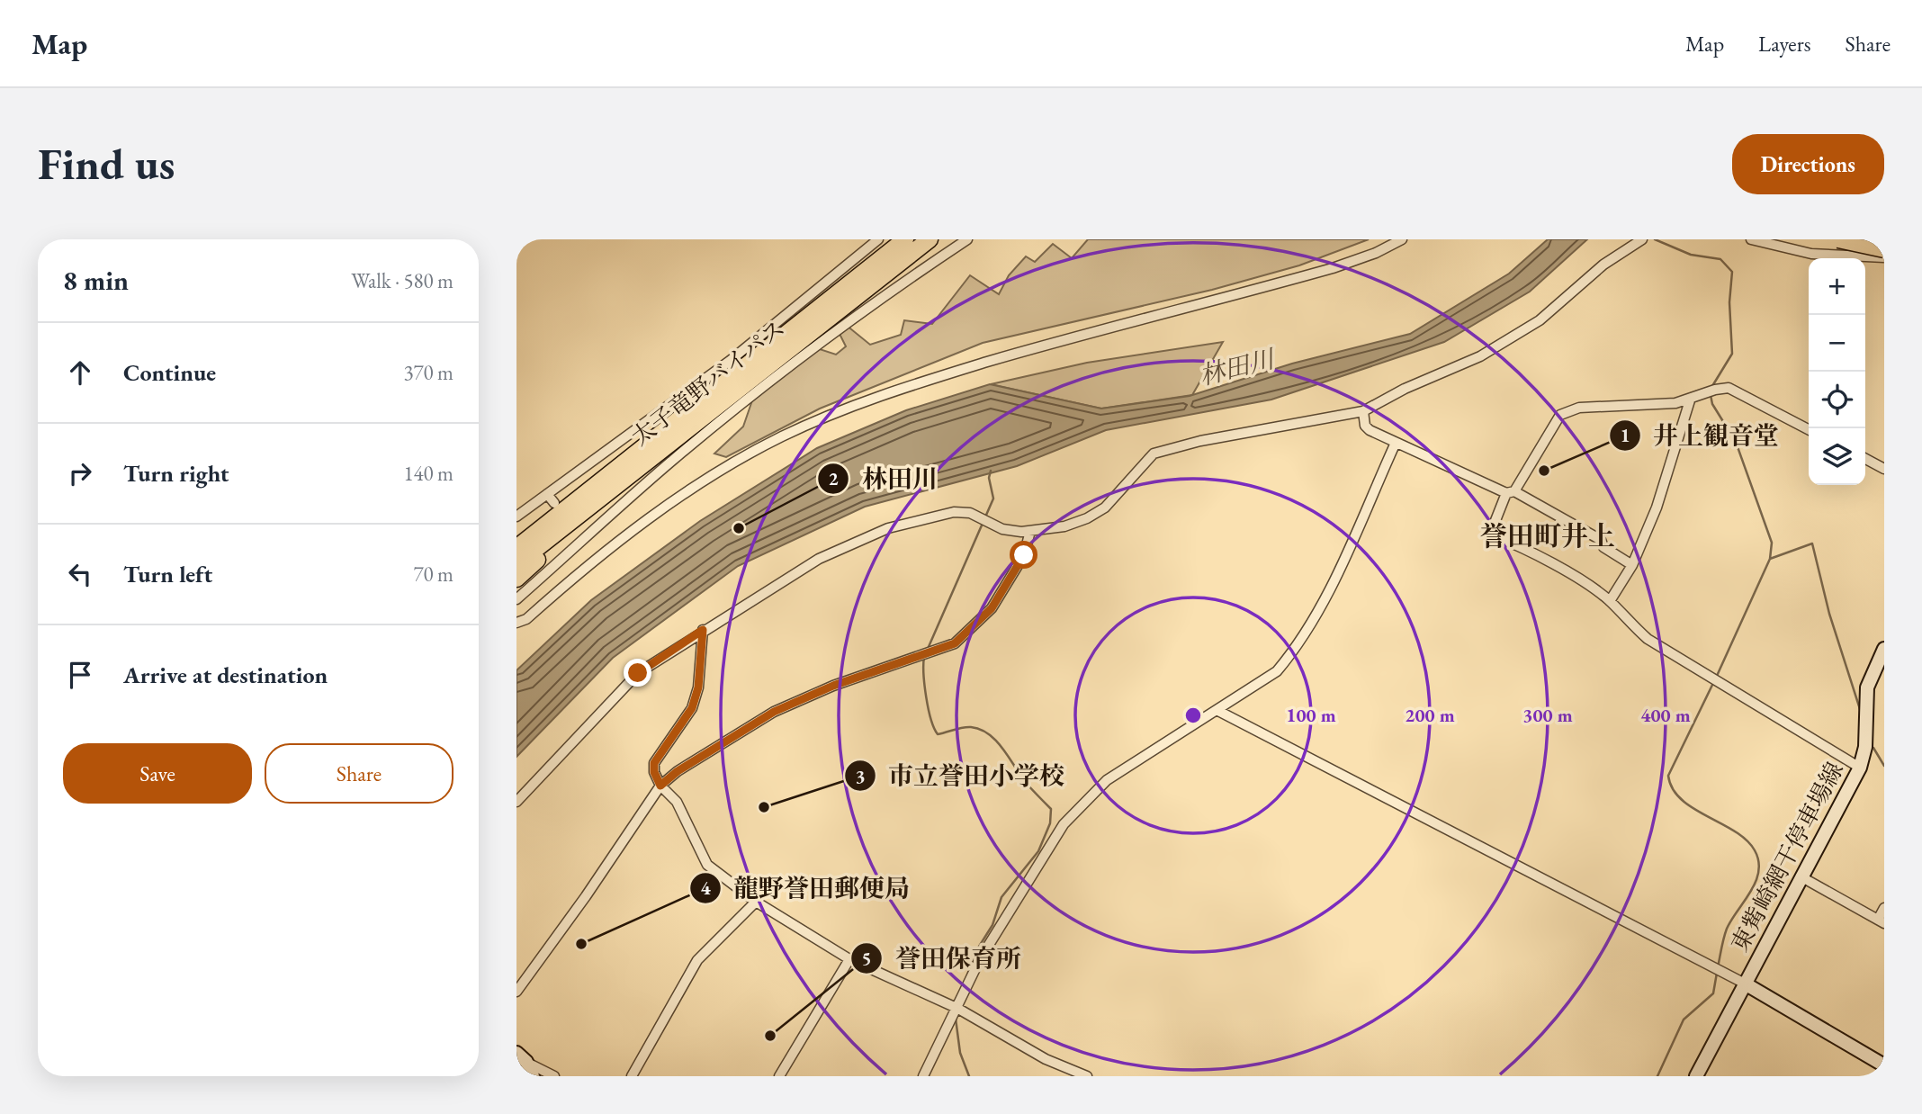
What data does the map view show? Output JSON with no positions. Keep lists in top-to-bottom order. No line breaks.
{"streets":{"highway":["太子竜野バイパス"],"main road":["東觜崎網干停車場線"]},"districts":["誉田町井上"],"water":["林田川"],"places":["井上観音堂","林田川","市立誉田小学校","龍野誉田郵便局","誉田保育所"],"page":{"header":"Map","nav":["Map","Layers","Share"],"buttons":["Directions",["Save","Share"]],"title":"Find us","heading":["8 min","Walk · 580 m"],"map_buttons":["+","−"],"list":[["Continue","370 m"],["Turn right","140 m"],["Turn left","70 m"],"Arrive at destination"]},"rings":["100 m","200 m","300 m","400 m"]}
